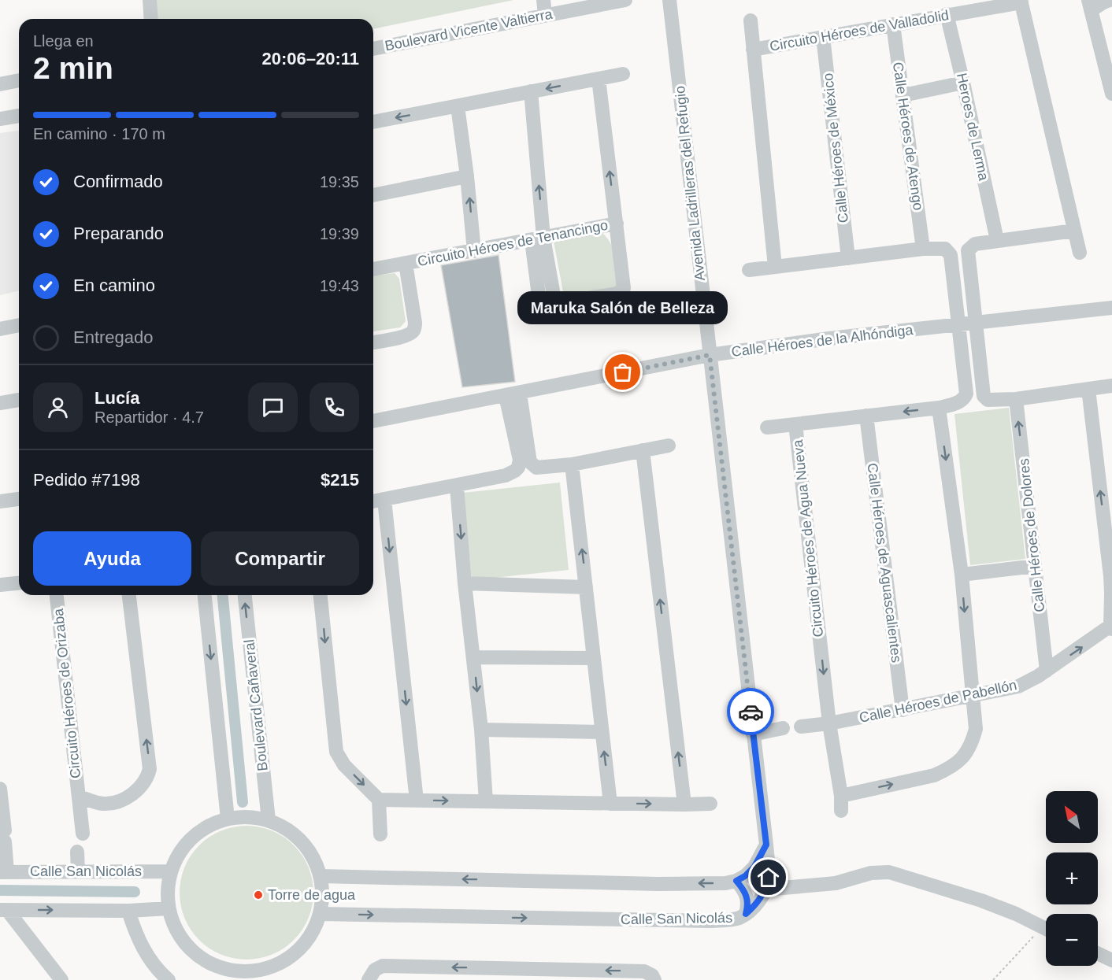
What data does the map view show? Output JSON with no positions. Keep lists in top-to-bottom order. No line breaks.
{"streets":{"street":["Boulevard Vicente Valtierra","Circuito Héroes de Valladolid","Heroes de Lerma","Calle Héroes de Atengo","Calle Héroes de México","Avenida Ladrilleras del Refugio","Circuito Héroes de Tenancingo","Calle Héroes de la Alhóndiga","Calle Héroes de Dolores","Circuito Héroes de Agua Nueva","Calle Héroes de Aguascalientes","Circuito Héroes de Orizaba","Calle Héroes de Pabellón","Boulevard Cañaveral","Calle San Nicolás"]},"crossings":[["Circuito Héroes de Valladolid","Heroes de Lerma"],["Circuito Héroes de Valladolid","Calle Héroes de Atengo"],["Circuito Héroes de Valladolid","Calle Héroes de México"],["Avenida Ladrilleras del Refugio","Calle Héroes de la Alhóndiga"],["Avenida Ladrilleras del Refugio","Calle San Nicolás"],["Calle Héroes de la Alhóndiga","Circuito Héroes de Agua Nueva"],["Calle Héroes de Dolores","Calle Héroes de Pabellón"],["Circuito Héroes de Agua Nueva","Calle Héroes de Aguascalientes"],["Circuito Héroes de Agua Nueva","Calle Héroes de Pabellón"],["Calle Héroes de Aguascalientes","Calle Héroes de Pabellón"],["Boulevard Cañaveral","Calle San Nicolás"]],"one_way":["Circuito Héroes de Agua Nueva"],"places":["Maruka Salón de Belleza","Torre de agua"],"north":"top left","page":{"heading":["2 min","Llega en","20:06–20:11"],"panel":["Lucía","Repartidor · 4.7","Pedido #7198","$215"],"bar":"En camino · 170 m","list":[["Confirmado","19:35"],["Preparando","19:39"],["En camino","19:43"],"Entregado"],"bubble":"Maruka Salón de Belleza","buttons":["Ayuda","Compartir"],"map_buttons":["+","−"]}}
